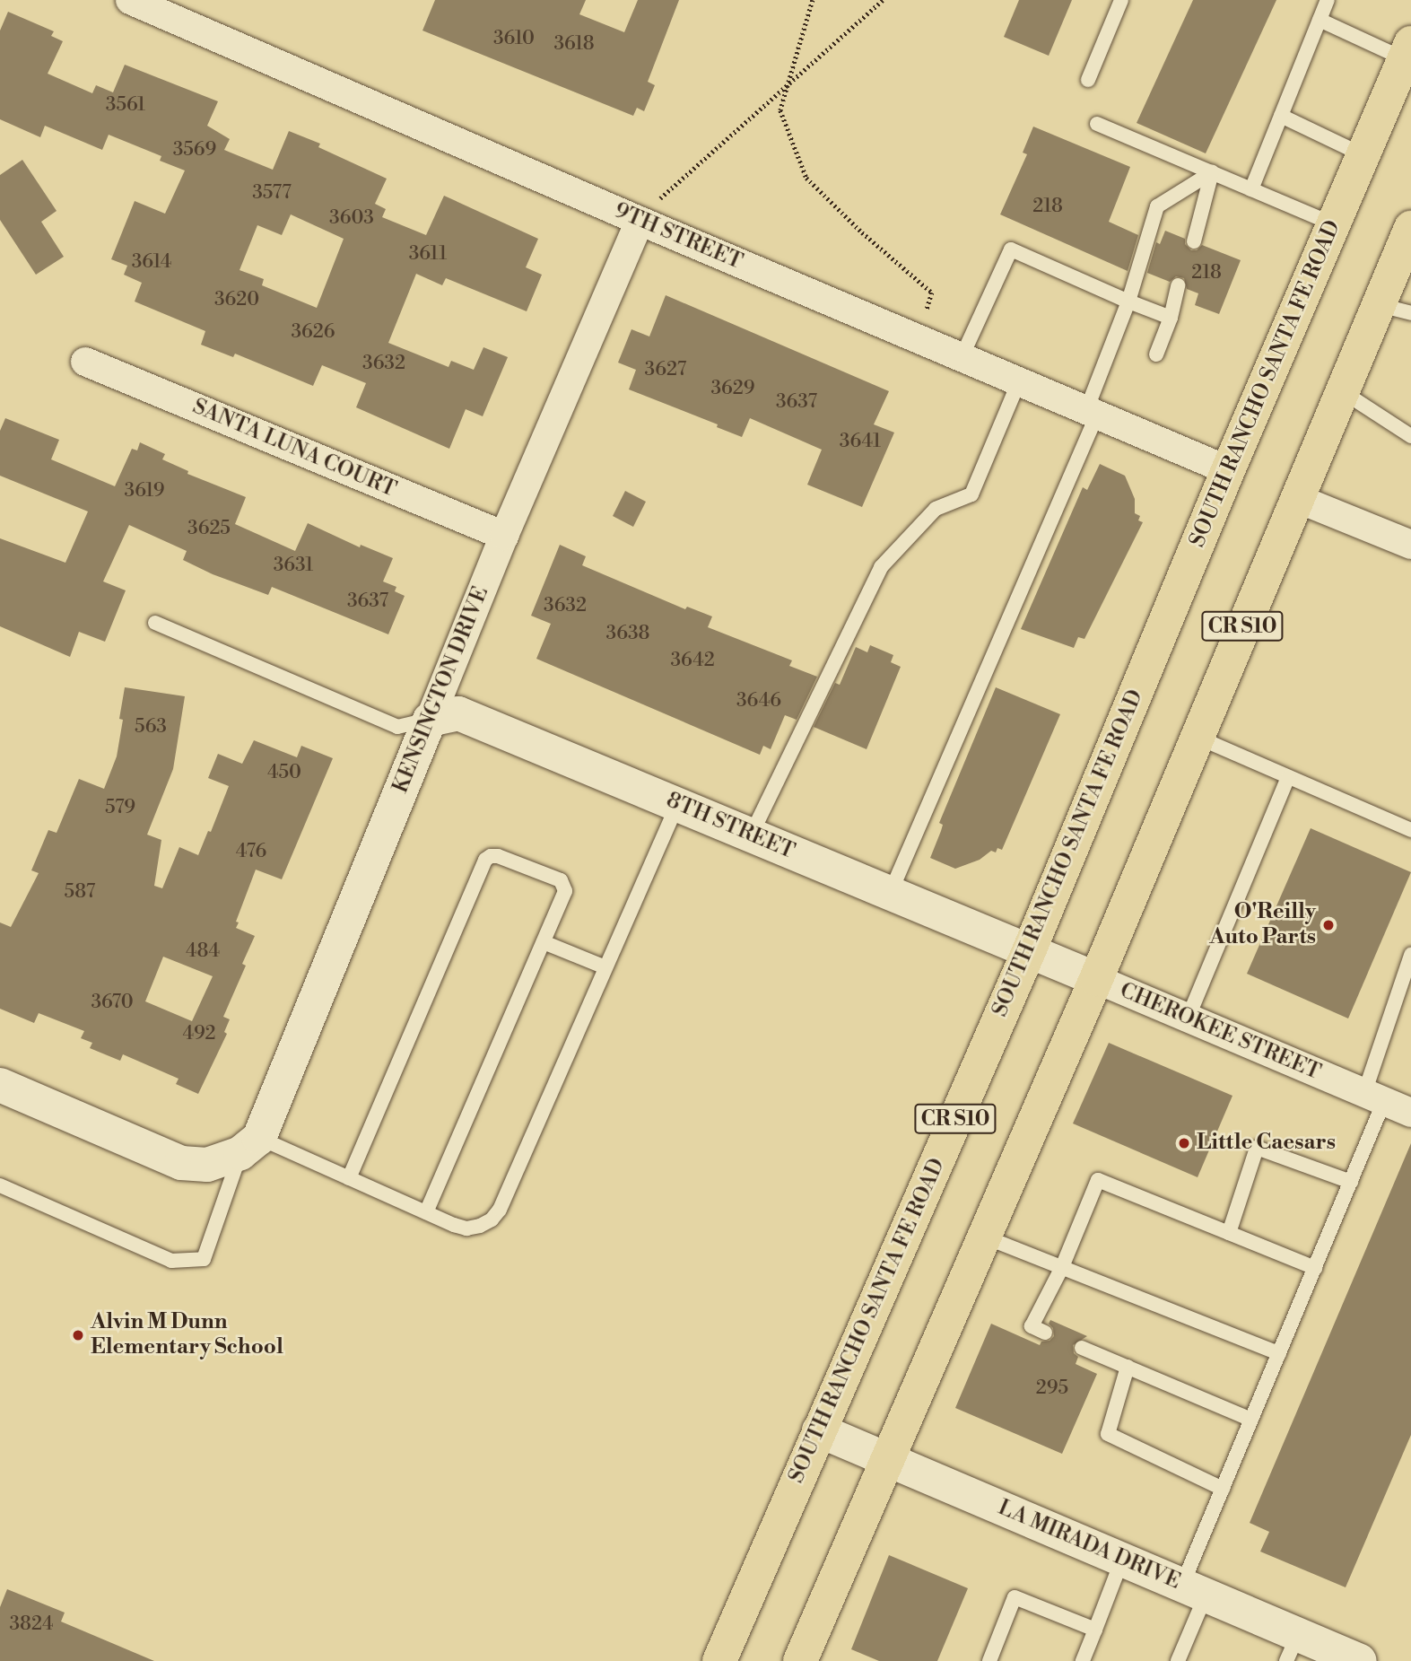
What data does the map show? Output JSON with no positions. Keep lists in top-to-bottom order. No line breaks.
{"streets":{"main road":["SOUTH RANCHO SANTA FE ROAD","CR S10"],"street":["9TH STREET","SANTA LUNA COURT","KENSINGTON DRIVE","8TH STREET","CHEROKEE STREET","LA MIRADA DRIVE"]},"crossings":[["9TH STREET","SOUTH RANCHO SANTA FE ROAD"],["9TH STREET","KENSINGTON DRIVE"],["SOUTH RANCHO SANTA FE ROAD","8TH STREET"],["SOUTH RANCHO SANTA FE ROAD","CHEROKEE STREET"],["SOUTH RANCHO SANTA FE ROAD","LA MIRADA DRIVE"],["SANTA LUNA COURT","KENSINGTON DRIVE"],["CR S10","CHEROKEE STREET"],["CR S10","LA MIRADA DRIVE"],["KENSINGTON DRIVE","8TH STREET"],["8TH STREET","CHEROKEE STREET"]],"places":["O'Reilly Auto Parts","Little Caesars","Alvin M Dunn Elementary School"],"house_numbers":["3610","3618","3561","3569","3577","218","3603","3611","3614","218","3620","3626","3632","3627","3629","3637","3641","3619","3625","3631","3637","3632","3638","3642","3646","563","450","579","476","587","484","3670","492","295","3824"]}
